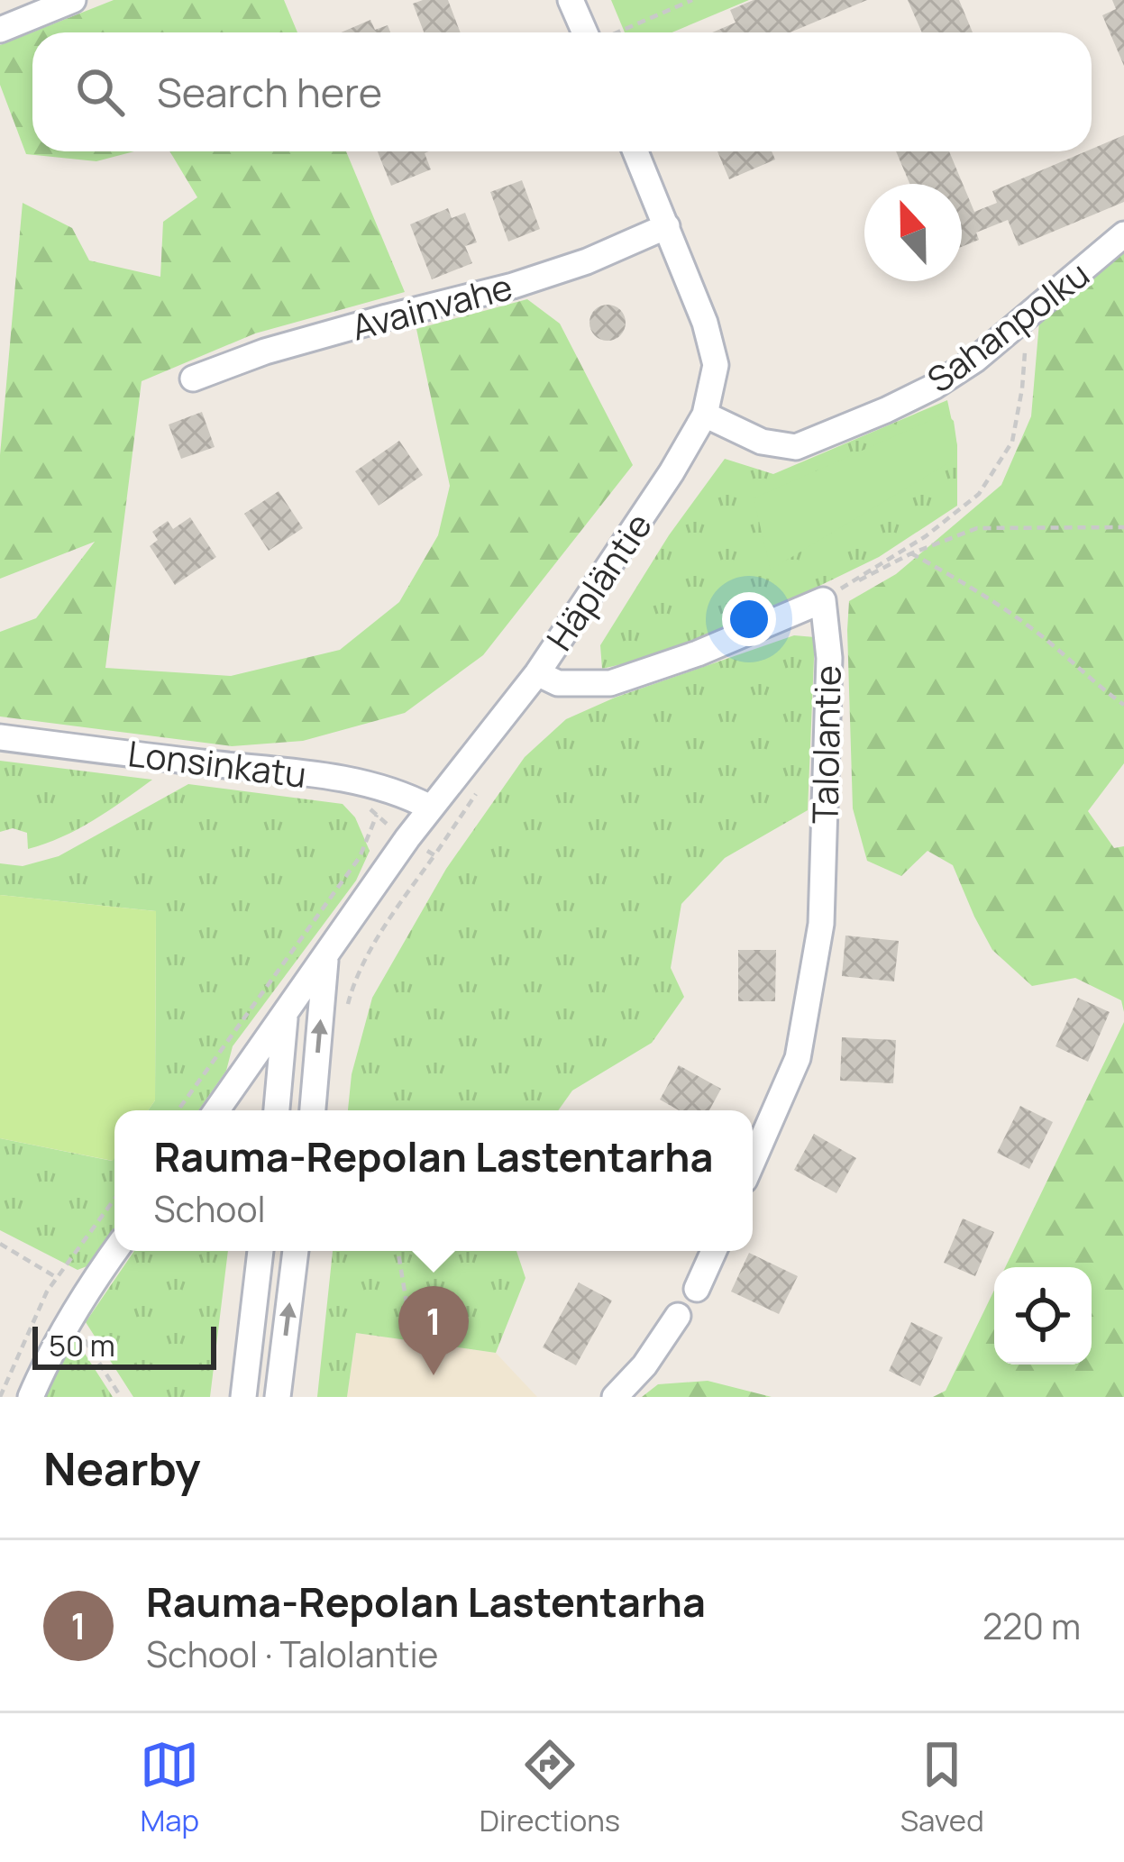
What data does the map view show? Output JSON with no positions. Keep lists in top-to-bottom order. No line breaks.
{"streets":{"street":["Avainvahe","Sahanpolku","Häpläntie","Talolantie","Lonsinkatu"]},"crossings":[["Avainvahe","Häpläntie"],["Sahanpolku","Häpläntie"],["Häpläntie","Lonsinkatu"]],"scale_bar":"50 m","north":"top","page":{"search":"Search here","popup":["Rauma-Repolan Lastentarha","School"],"pins":"1","scale":"50 m","heading":"Nearby","list":[{"mark":"1","name":"Rauma-Repolan Lastentarha","note":"School · Talolantie","value":"220 m"}],"nav":["Map","Directions","Saved"]}}
